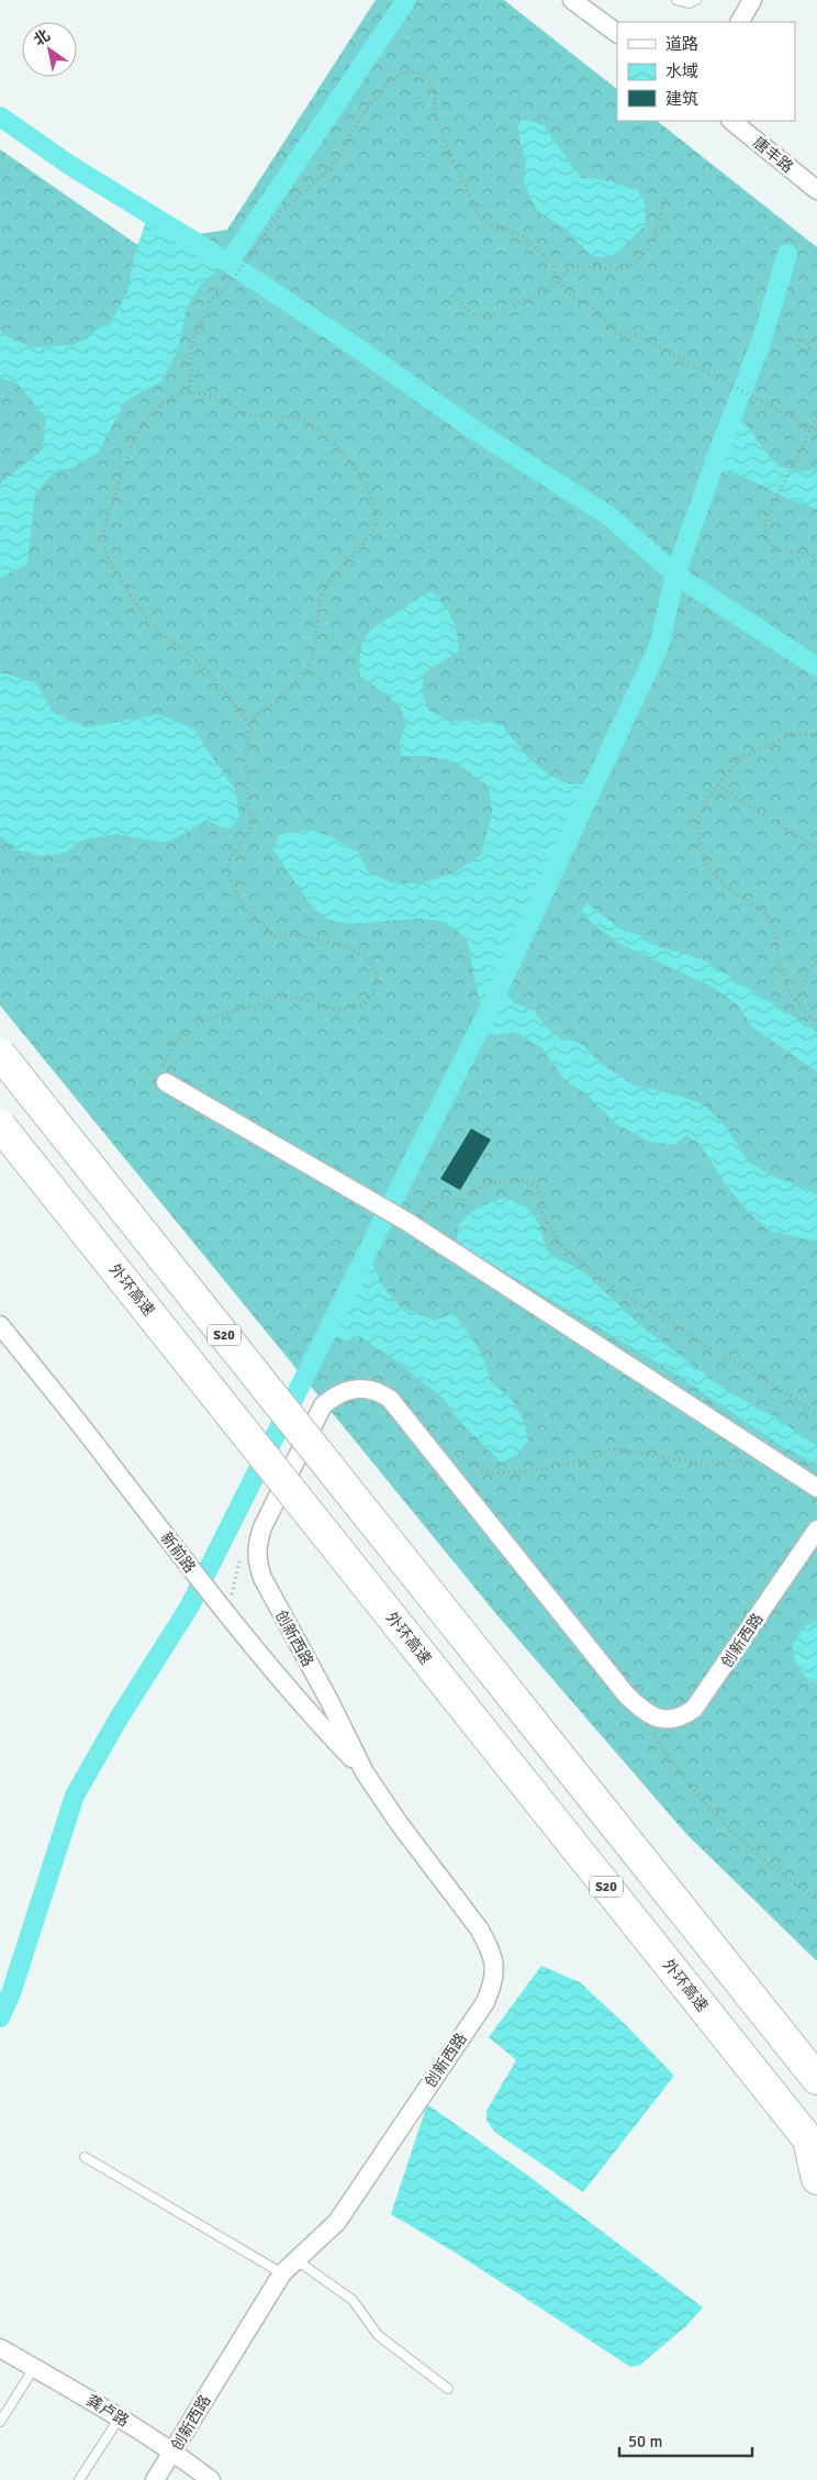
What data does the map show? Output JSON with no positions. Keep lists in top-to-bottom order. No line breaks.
{"streets":{"highway":["外环高速","S20"],"street":["唐丰路","新前路","创新西路","龚卢路"]},"crossings":[["新前路","创新西路"],["创新西路","龚卢路"]],"legend":["道路","水域","建筑"],"scale_bar":"50 m","north":"top left"}
